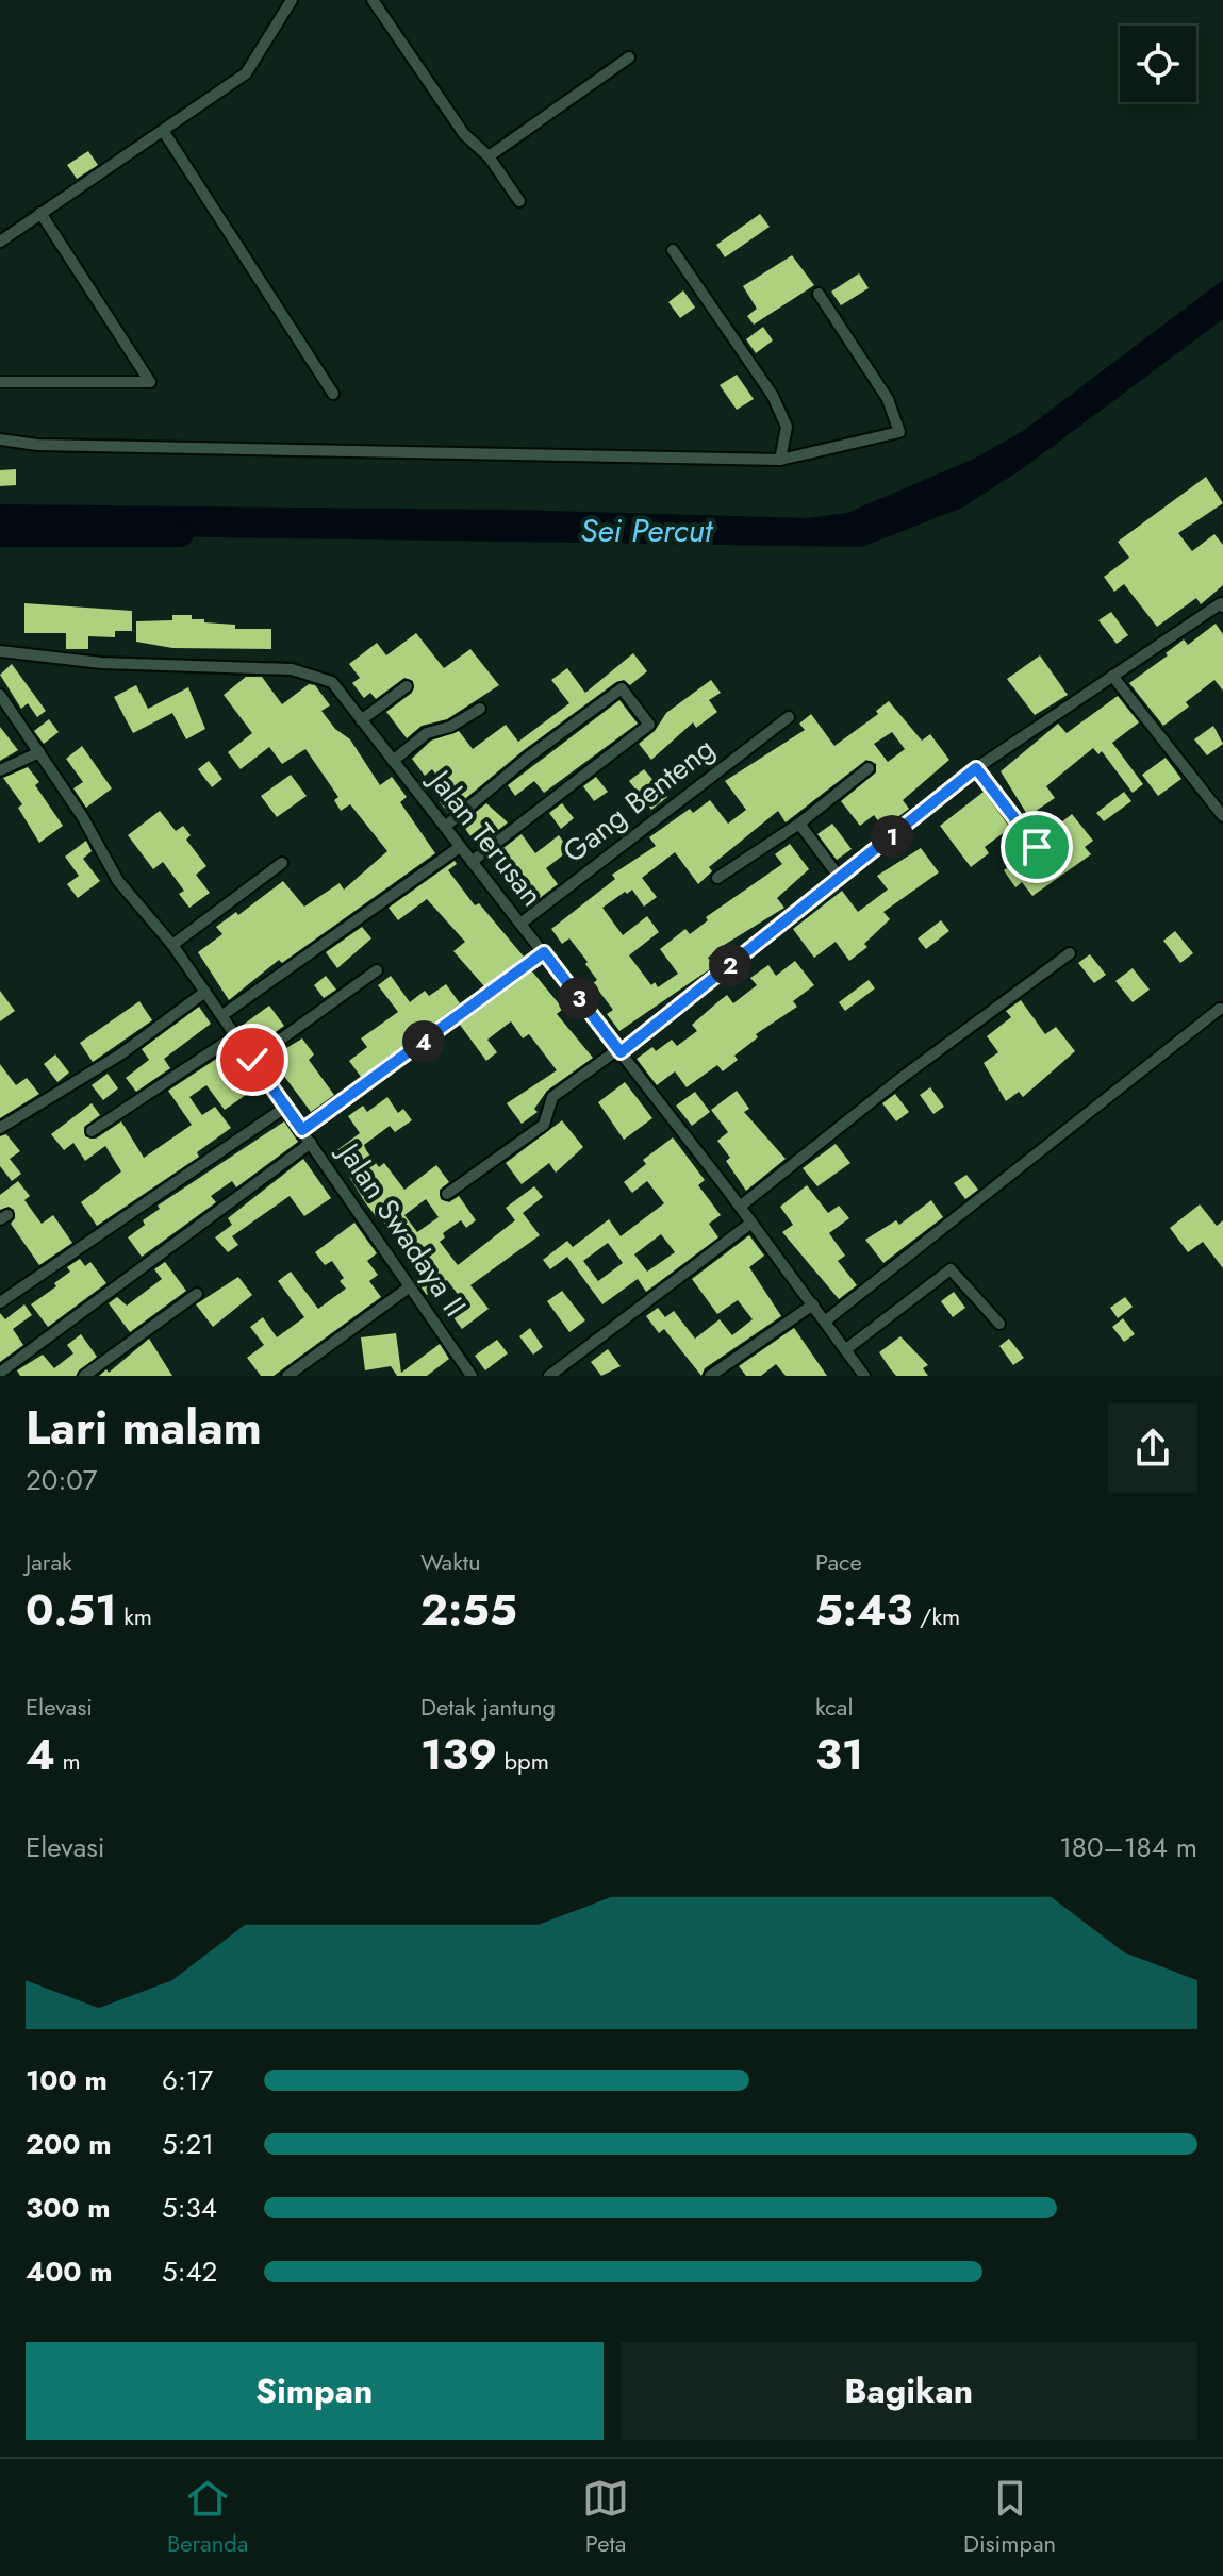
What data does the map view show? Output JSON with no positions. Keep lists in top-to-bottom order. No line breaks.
{"streets":{"street":["Gang Benteng","Jalan Terusan","Jalan Swadaya II"]},"crossings":[["Gang Benteng","Jalan Terusan"]],"water":["Sei Percut"],"page":{"pins":["1","2","3","4"],"heading":["Lari malam","20:07"],"stats":[["Jarak","0.51 km"],["Waktu","2:55"],["Pace","5:43 /km"],["Elevasi","4 m"],["Detak jantung","139 bpm"],["kcal","31"]],"chart":["Elevasi","180–184 m"],"list":[{"name":"100 m","note":"6:17"},{"name":"200 m","note":"5:21"},{"name":"300 m","note":"5:34"},{"name":"400 m","note":"5:42"}],"buttons":["Simpan","Bagikan"],"tabs":["Beranda","Peta","Disimpan"]}}
